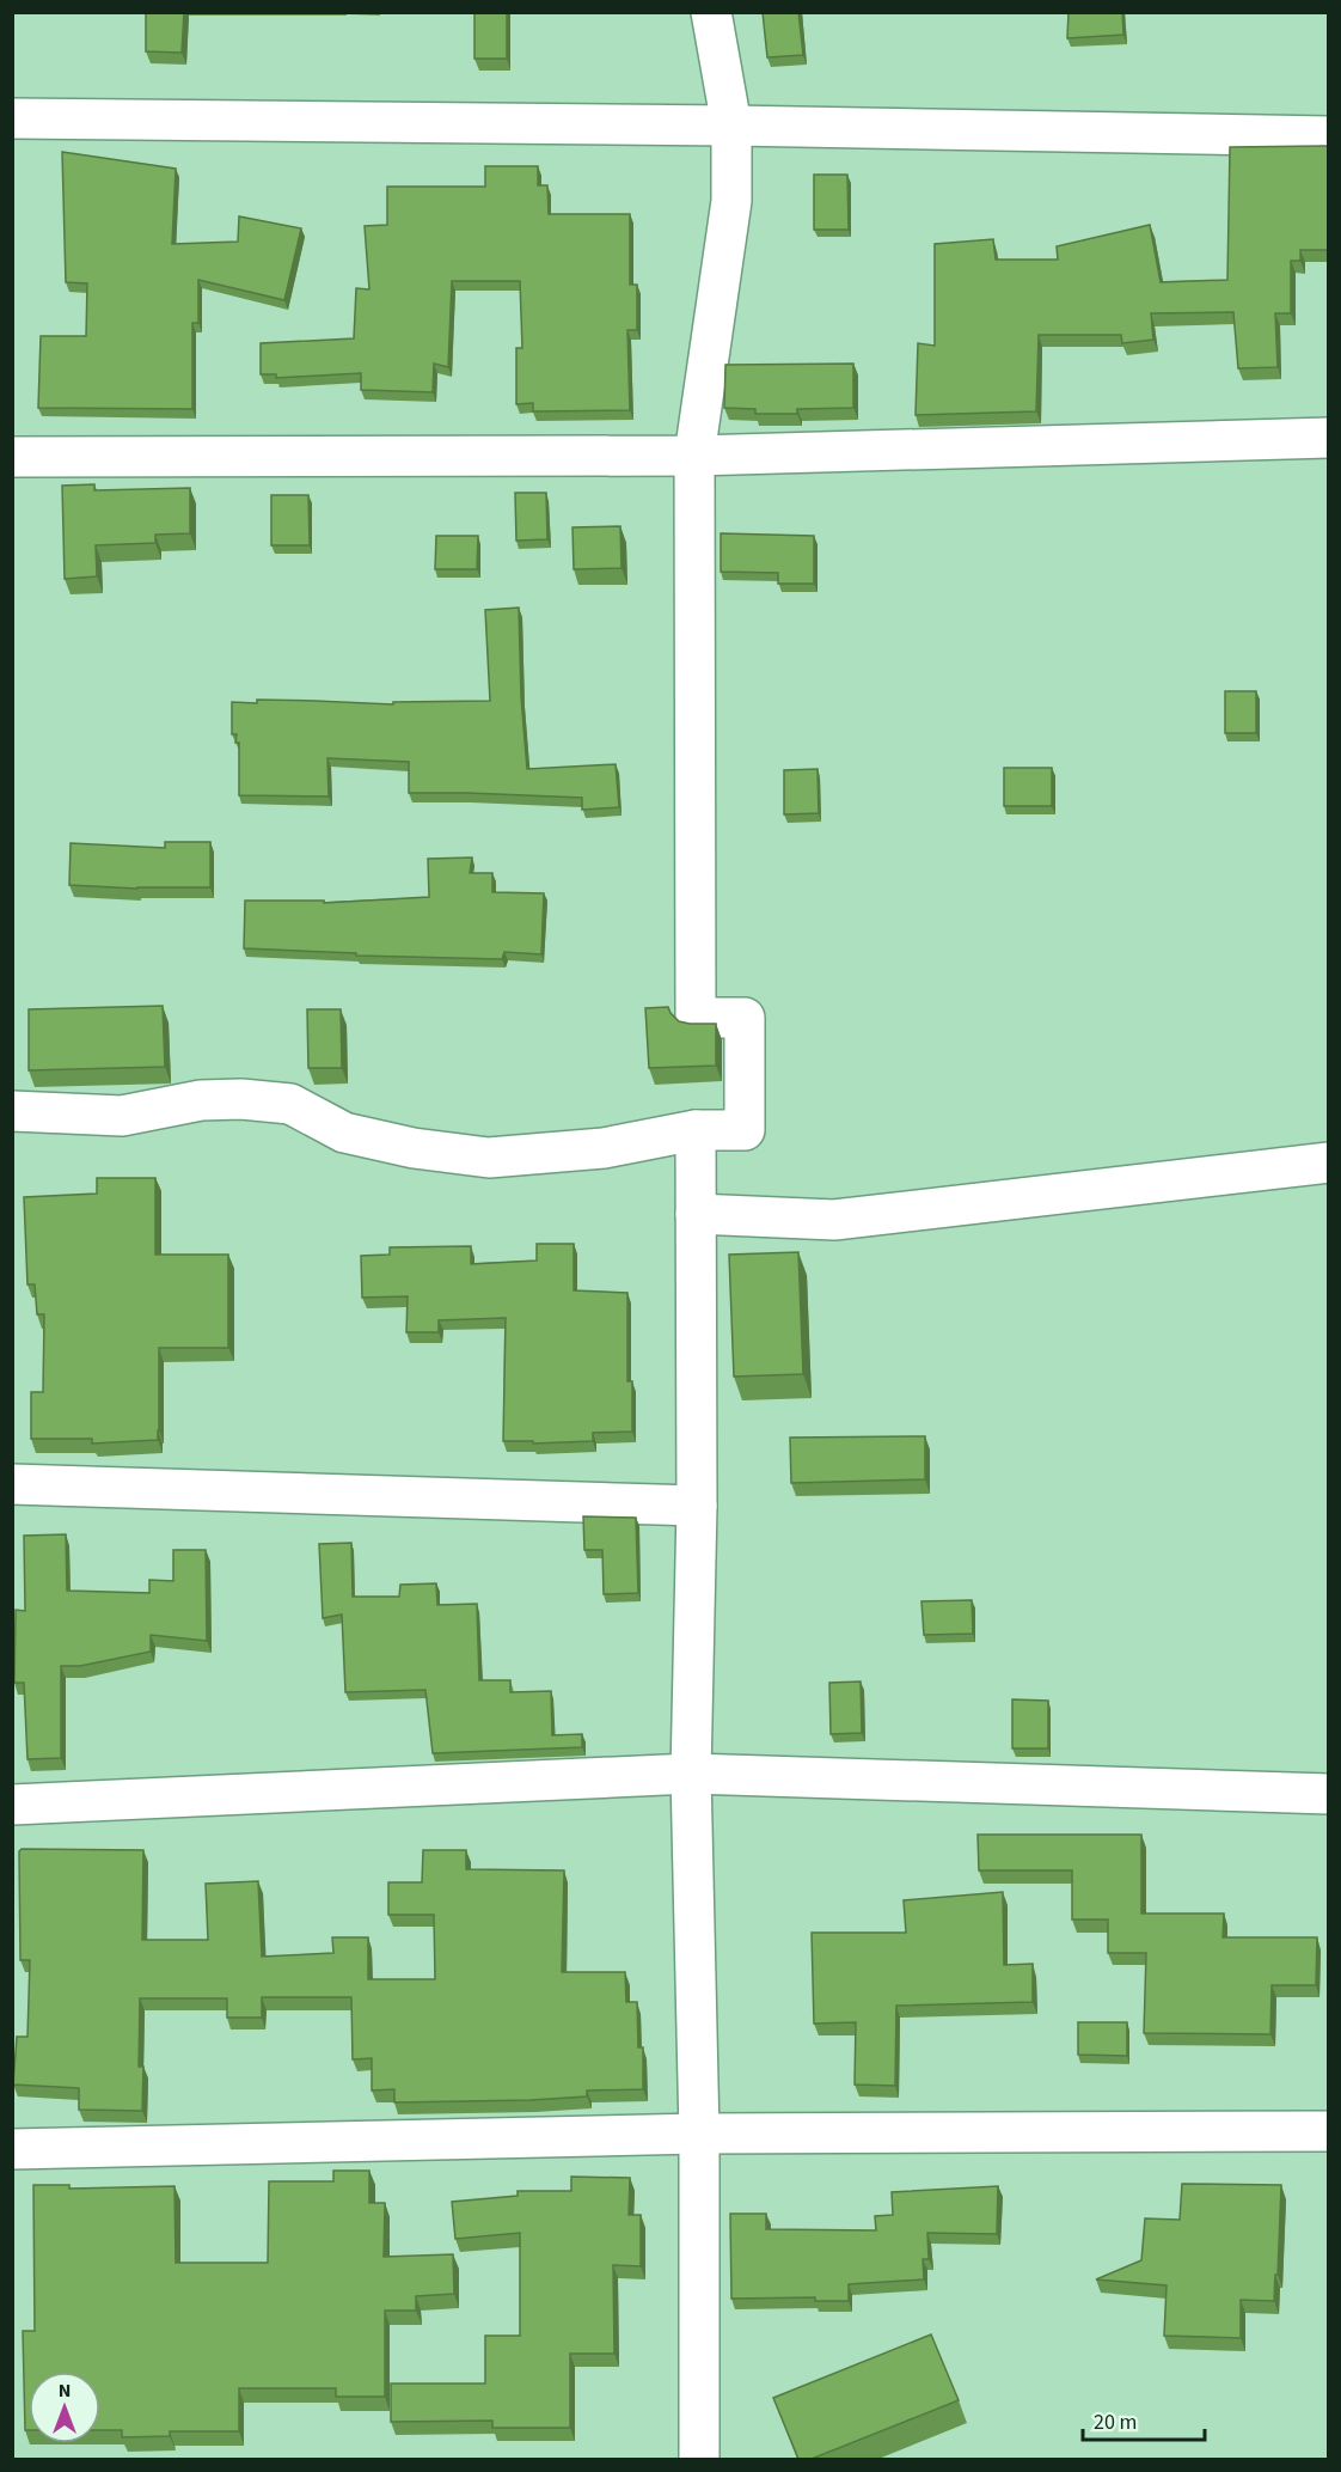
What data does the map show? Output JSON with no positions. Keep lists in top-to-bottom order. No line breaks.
{"scale_bar":"20 m","north":"top"}
